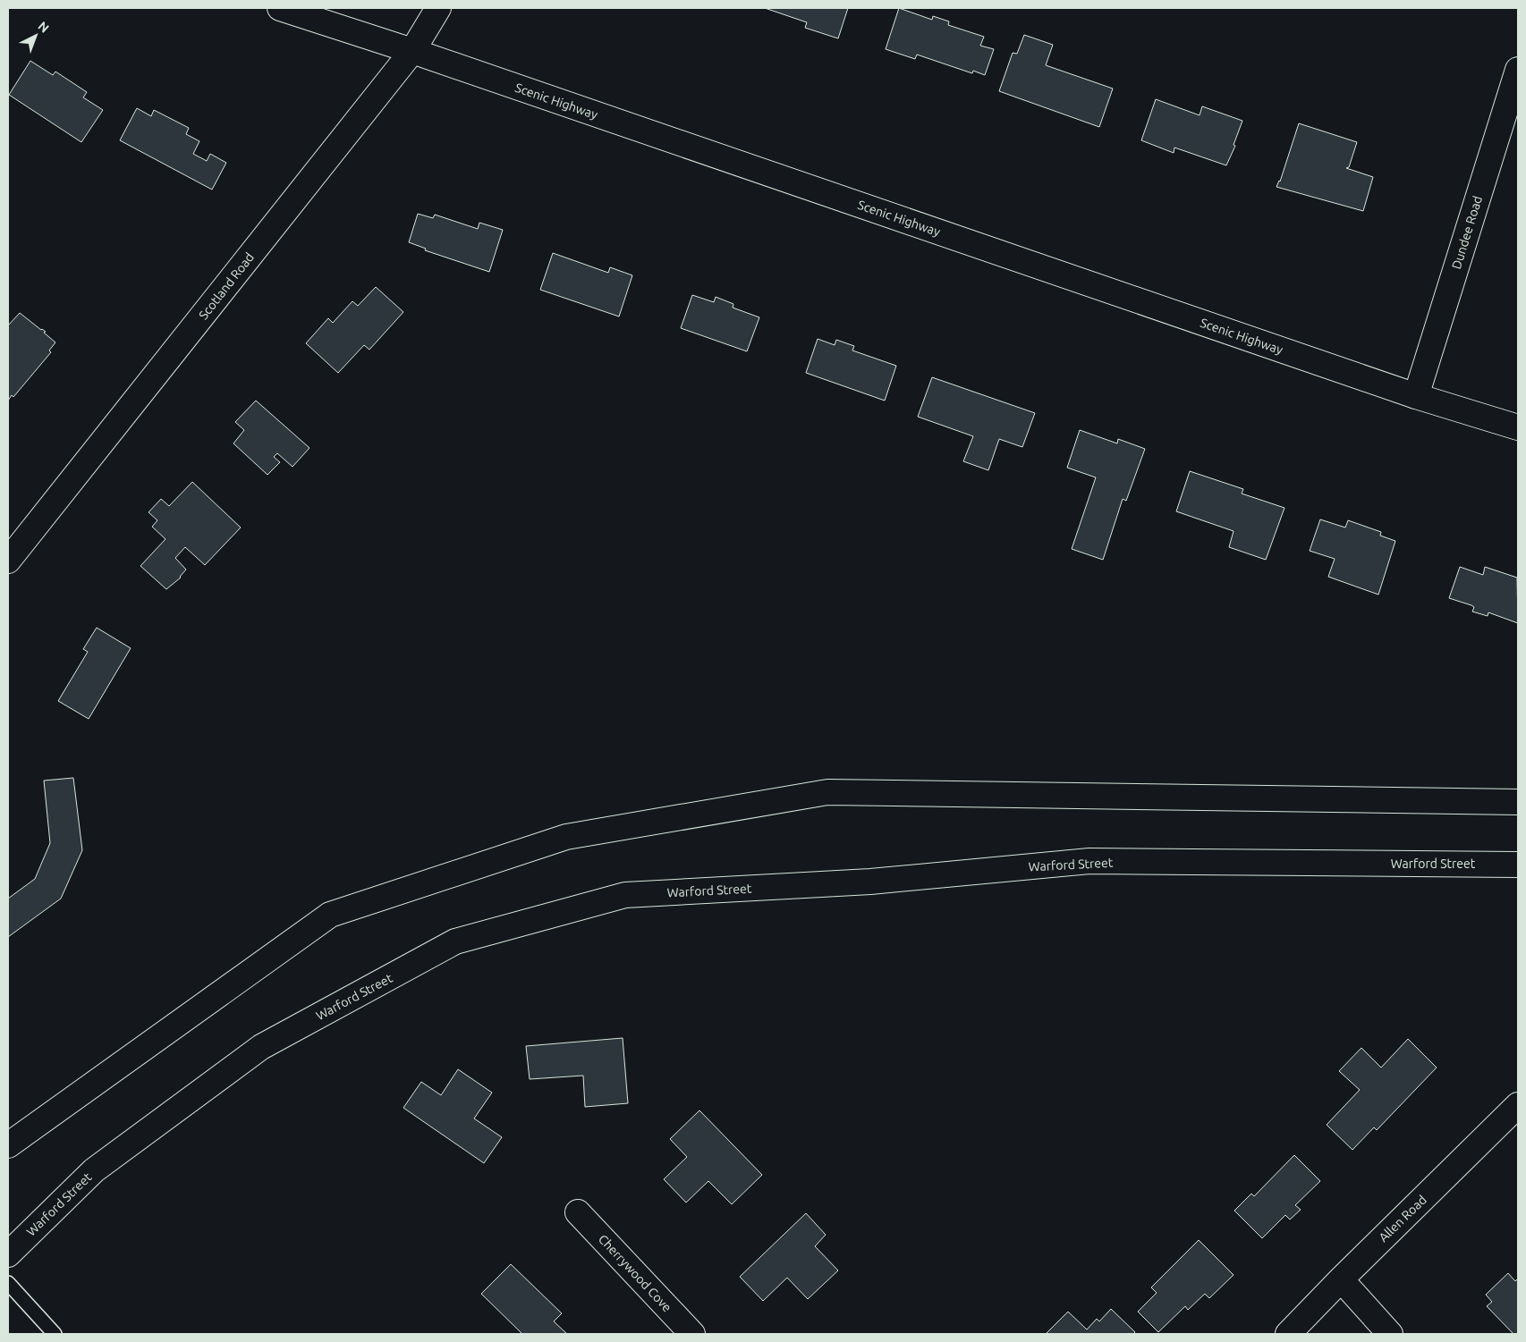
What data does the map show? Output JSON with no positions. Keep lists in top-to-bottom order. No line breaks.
{"streets":{"main road":["Scenic Highway","Dundee Road","Scotland Road","Warford Street","Allen Road","Cherrywood Cove"]},"crossings":[["Scenic Highway","Dundee Road"],["Scenic Highway","Scotland Road"]],"north":"top right"}
